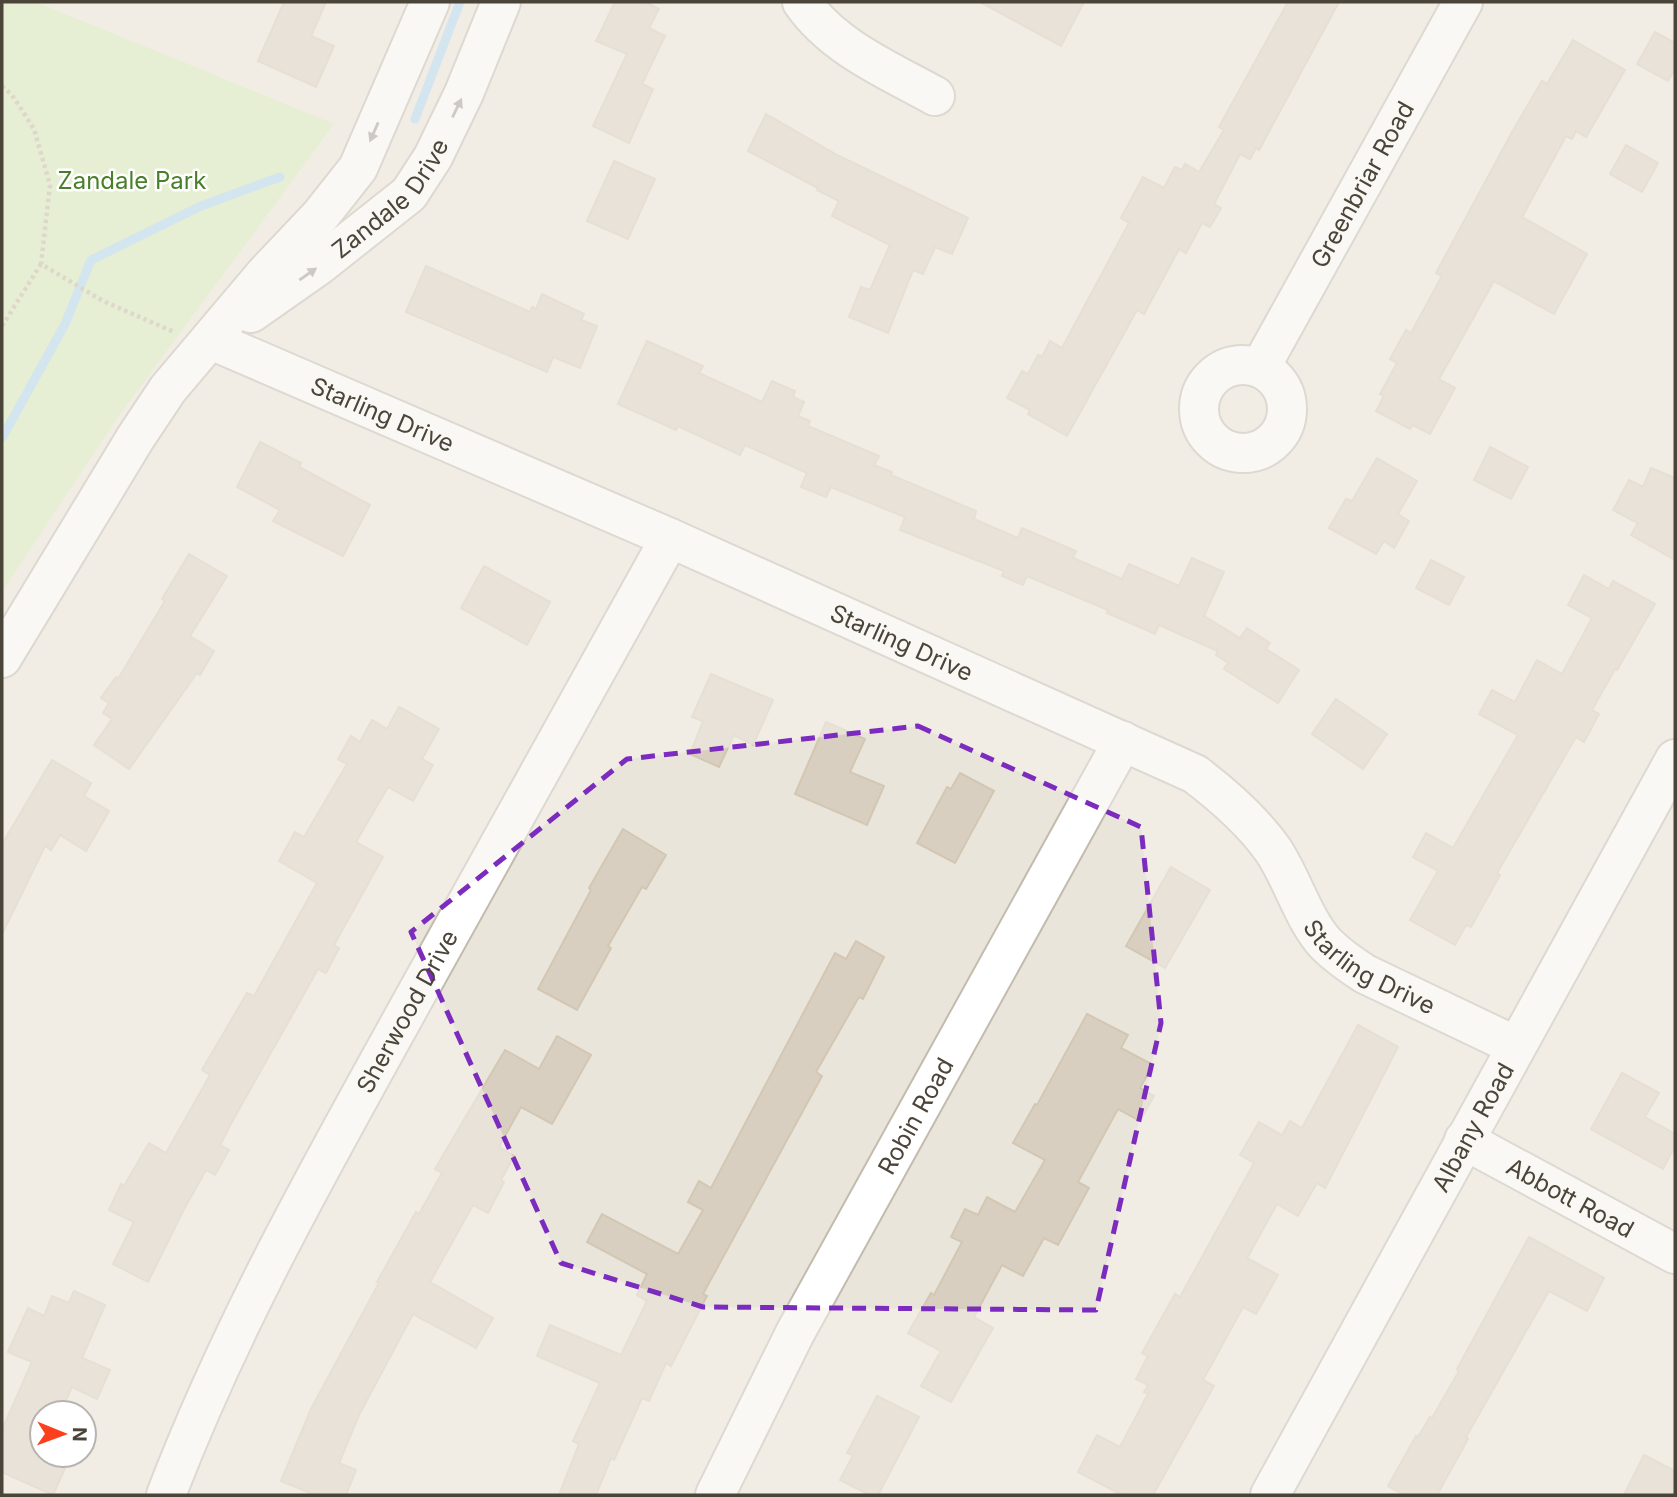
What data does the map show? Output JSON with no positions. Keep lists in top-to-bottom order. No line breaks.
{"streets":{"street":["Greenbriar Road","Zandale Drive","Starling Drive","Sherwood Drive","Robin Road","Albany Road","Abbott Road"]},"crossings":[["Zandale Drive","Starling Drive"],["Starling Drive","Sherwood Drive"],["Starling Drive","Robin Road"],["Starling Drive","Albany Road"],["Albany Road","Abbott Road"]],"parks":["Zandale Park"],"north":"right"}
